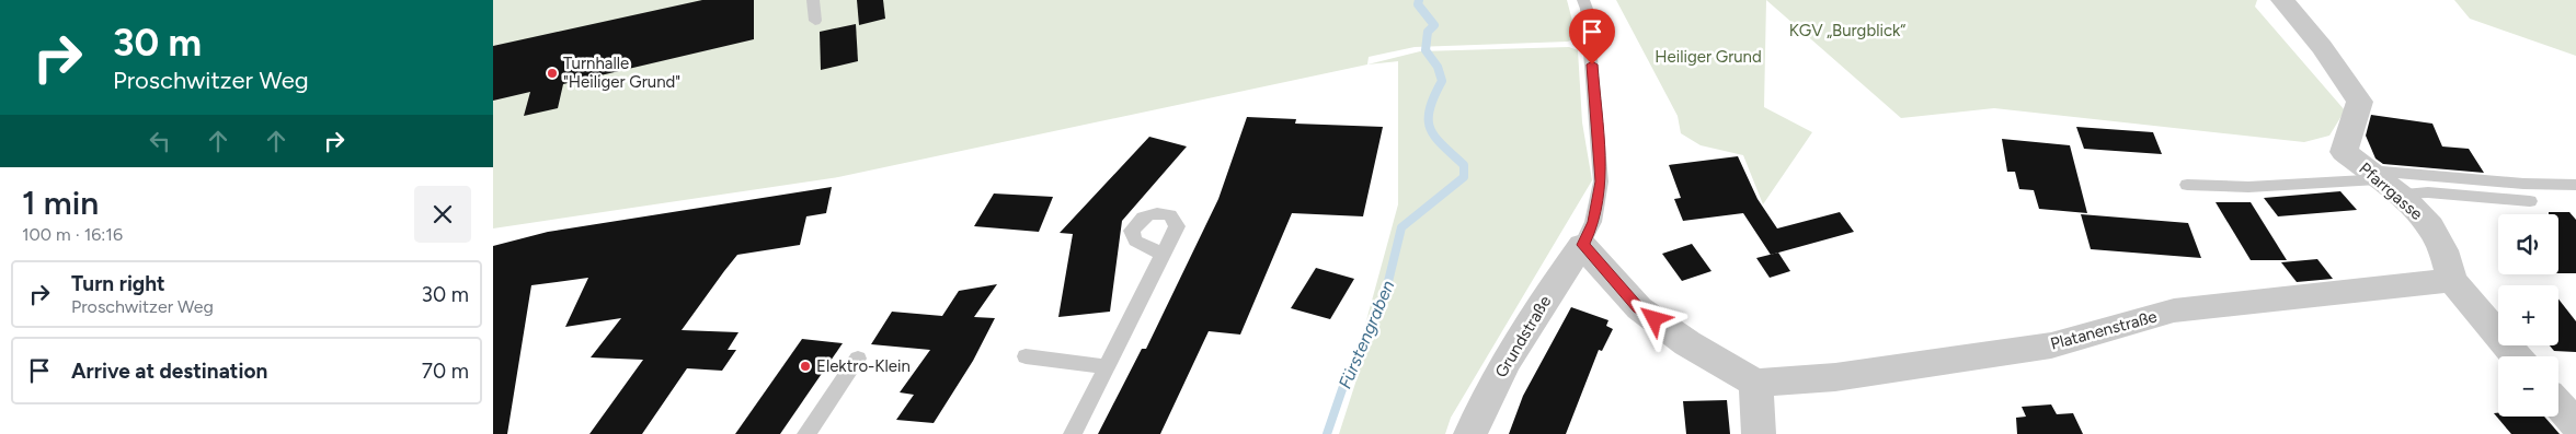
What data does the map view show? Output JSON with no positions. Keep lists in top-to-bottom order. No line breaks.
{"streets":{"street":["Pfarrgasse","Platanenstraße","Grundstraße"]},"crossings":[["Pfarrgasse","Platanenstraße"]],"water":["Fürstengraben"],"parks":["KGV „Burgblick“","Heiliger Grund"],"places":["Turnhalle \"Heiliger Grund\"","Elektro-Klein"],"page":{"turn":["30 m","Proschwitzer Weg"],"heading":["1 min","100 m · 16:16"],"map_buttons":["+","−"],"list":[{"name":"Turn right","note":"Proschwitzer Weg","value":"30 m"},{"name":"Arrive at destination","value":"70 m"}]}}
